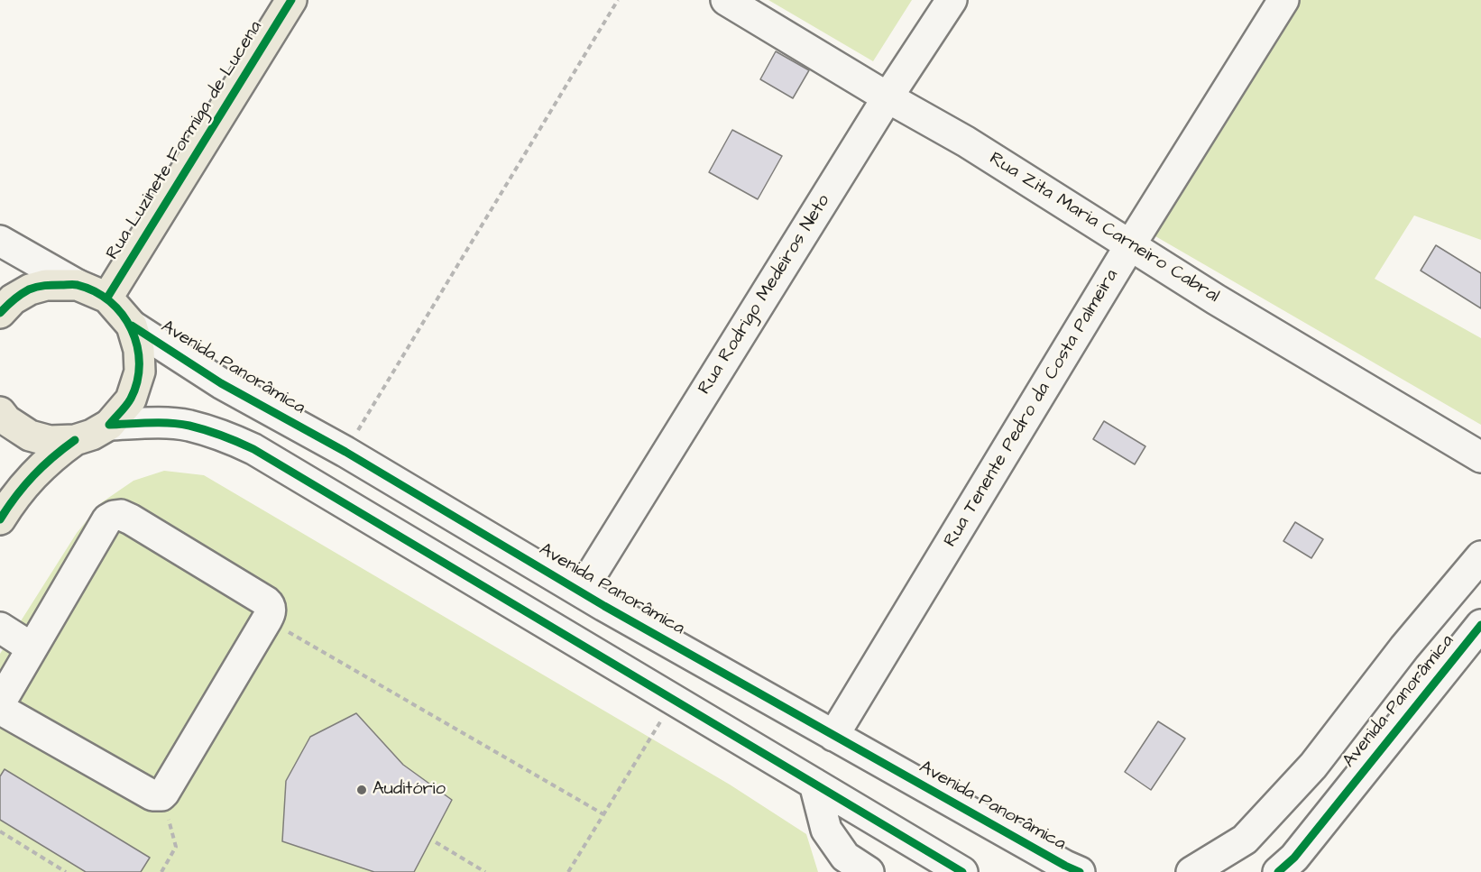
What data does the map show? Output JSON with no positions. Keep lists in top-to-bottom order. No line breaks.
{"streets":{"main road":["Rua Luzinete Formiga de Lucena"],"street":["Rua Zita Maria Carneiro Cabral","Rua Rodrigo Medeiros Neto","Avenida Panorâmica","Rua Tenente Pedro da Costa Palmeira"]},"crossings":[["Rua Zita Maria Carneiro Cabral","Rua Rodrigo Medeiros Neto"],["Rua Zita Maria Carneiro Cabral","Rua Tenente Pedro da Costa Palmeira"],["Rua Rodrigo Medeiros Neto","Avenida Panorâmica"],["Avenida Panorâmica","Rua Tenente Pedro da Costa Palmeira"]],"places":["Auditório"]}
